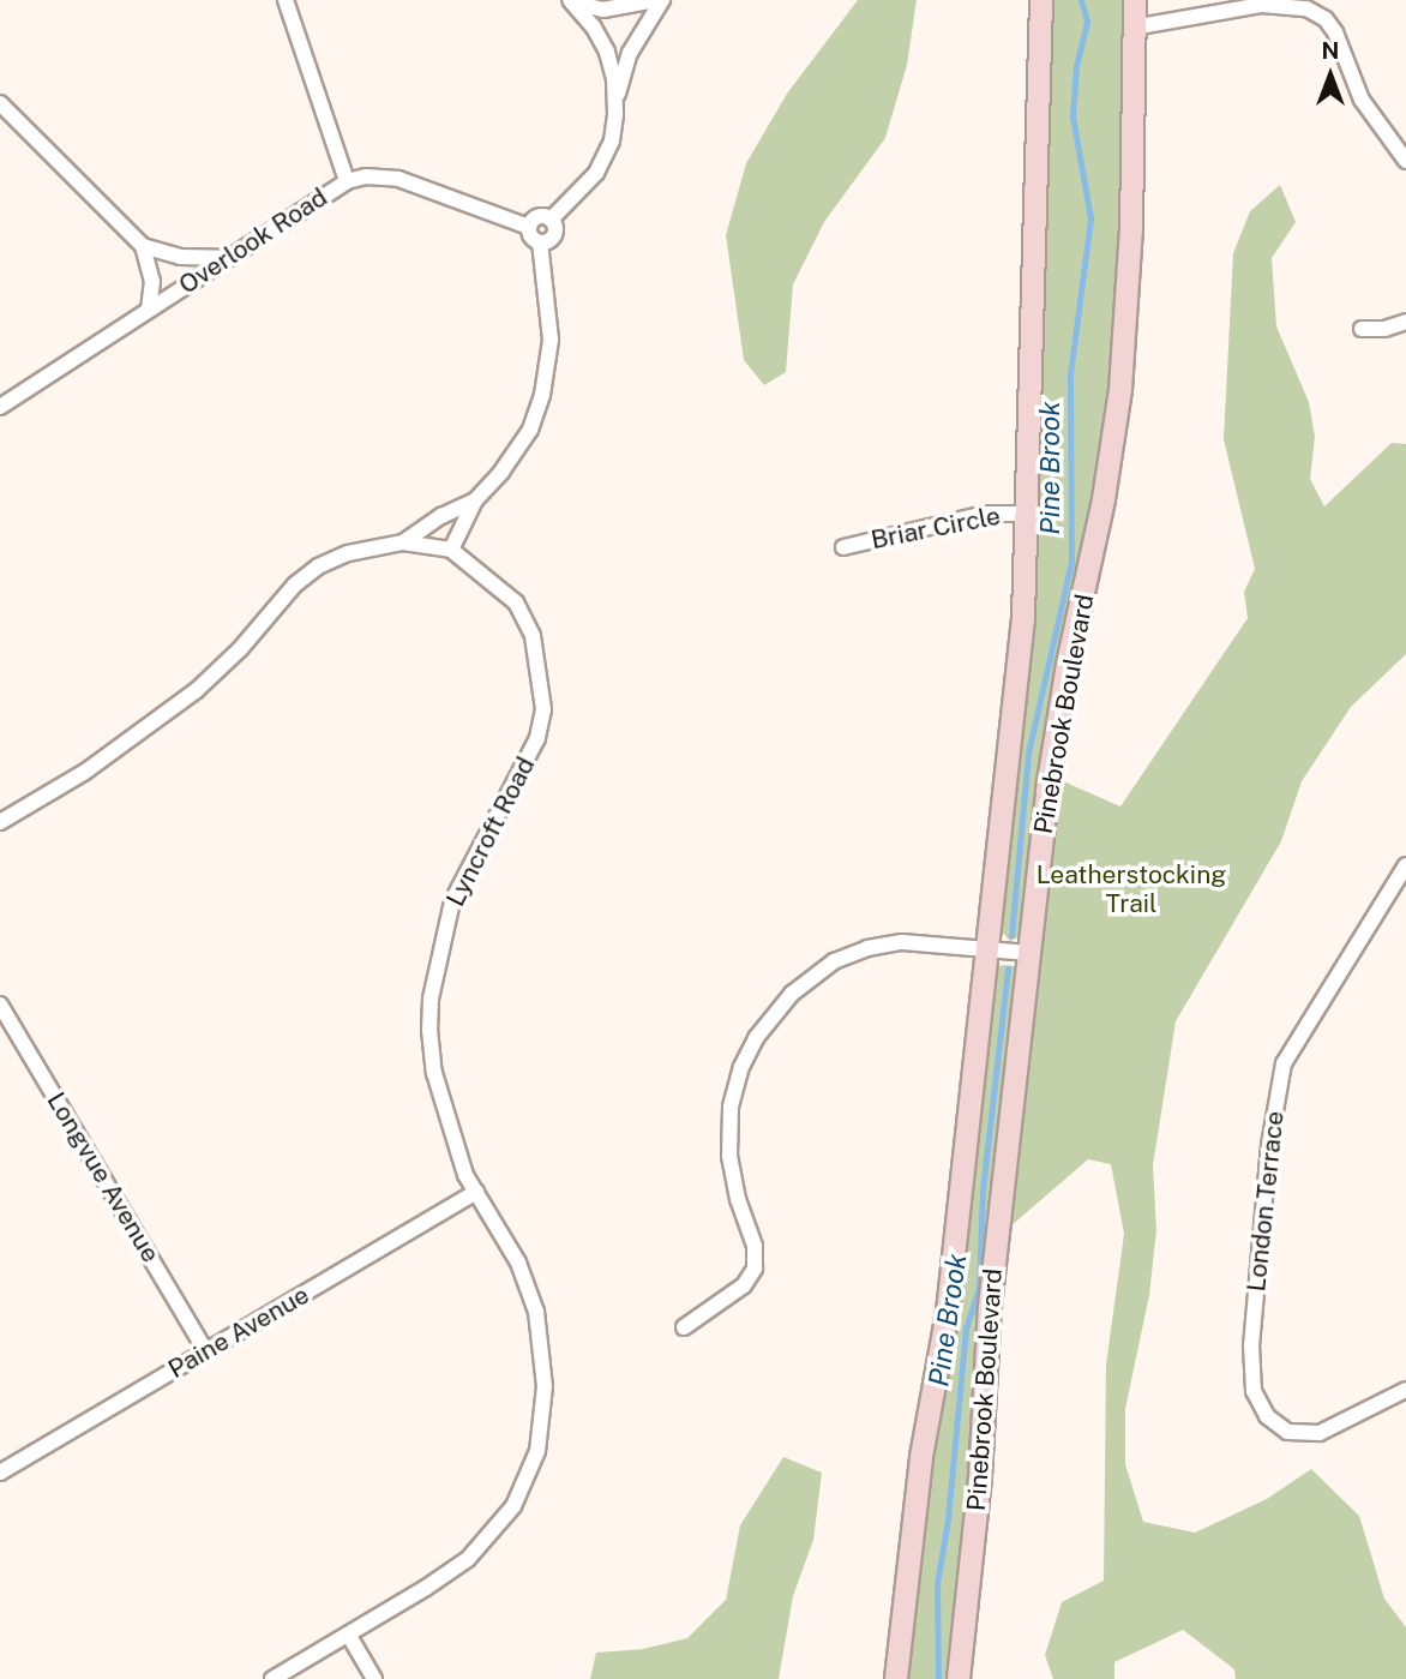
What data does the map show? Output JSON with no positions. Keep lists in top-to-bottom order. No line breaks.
{"streets":{"street":["Overlook Road","Briar Circle","Pinebrook Boulevard","Lyncroft Road","Longvue Avenue","London Terrace","Paine Avenue"]},"crossings":[["Briar Circle","Pinebrook Boulevard"],["Lyncroft Road","Paine Avenue"],["Longvue Avenue","Paine Avenue"]],"water":["Pine Brook"],"parks":["Leatherstocking Trail"],"north":"top"}
